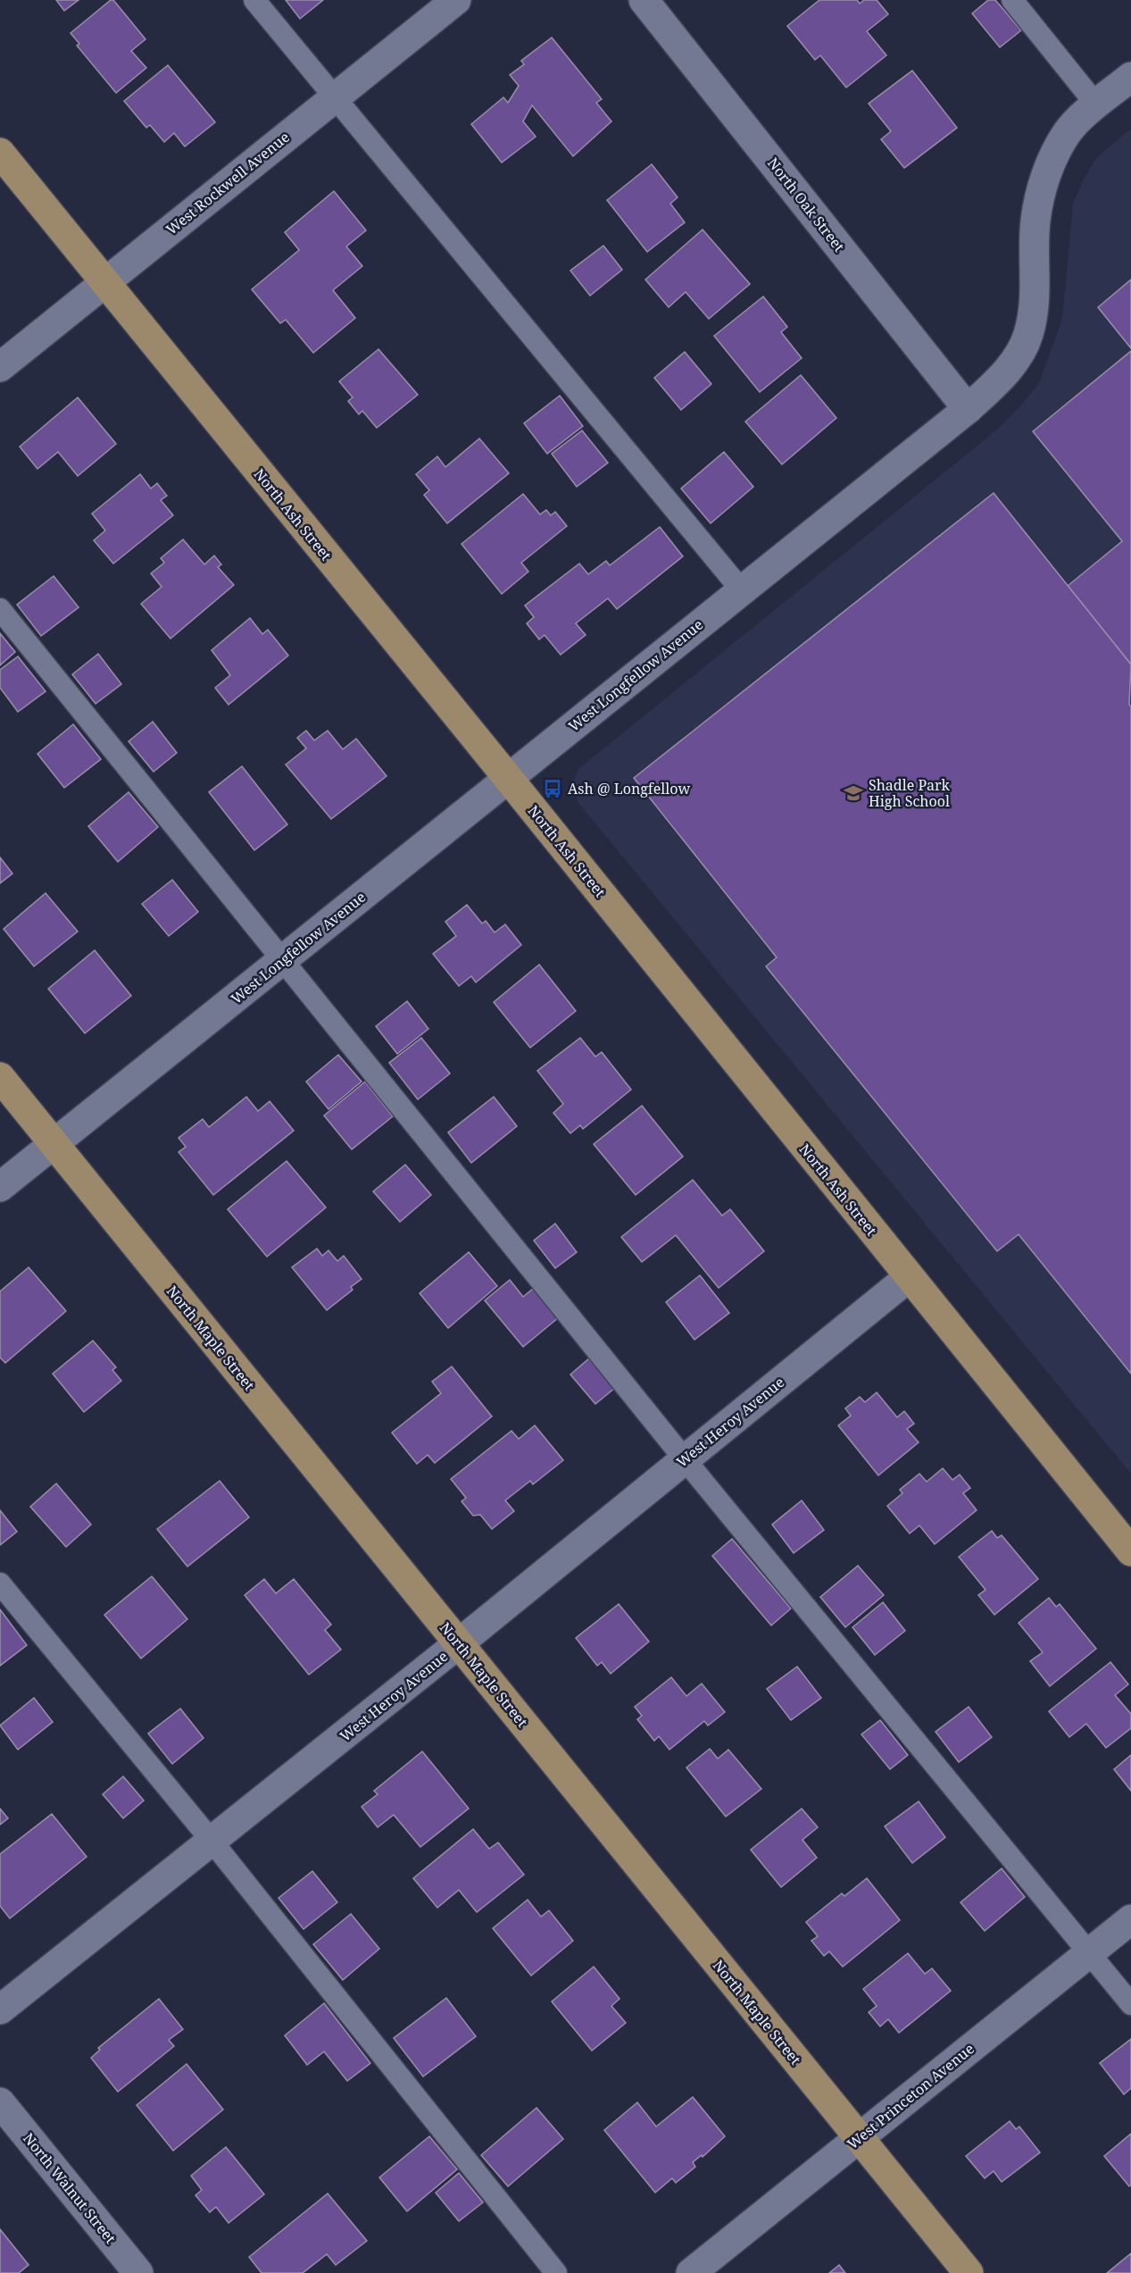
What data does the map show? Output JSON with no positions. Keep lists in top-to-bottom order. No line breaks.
{"streets":{"main road":["North Ash Street","North Maple Street"],"street":["West Rockwell Avenue","North Oak Street","West Longfellow Avenue","West Heroy Avenue","West Princeton Avenue","North Walnut Street"]},"crossings":[["West Rockwell Avenue","North Ash Street"],["North Oak Street","West Longfellow Avenue"],["North Ash Street","West Longfellow Avenue"],["North Ash Street","West Heroy Avenue"],["West Longfellow Avenue","North Maple Street"],["North Maple Street","West Heroy Avenue"],["North Maple Street","West Princeton Avenue"]],"places":{"bus stop":["Ash @ Longfellow"],"school or university":["Shadle Park High School"]}}
